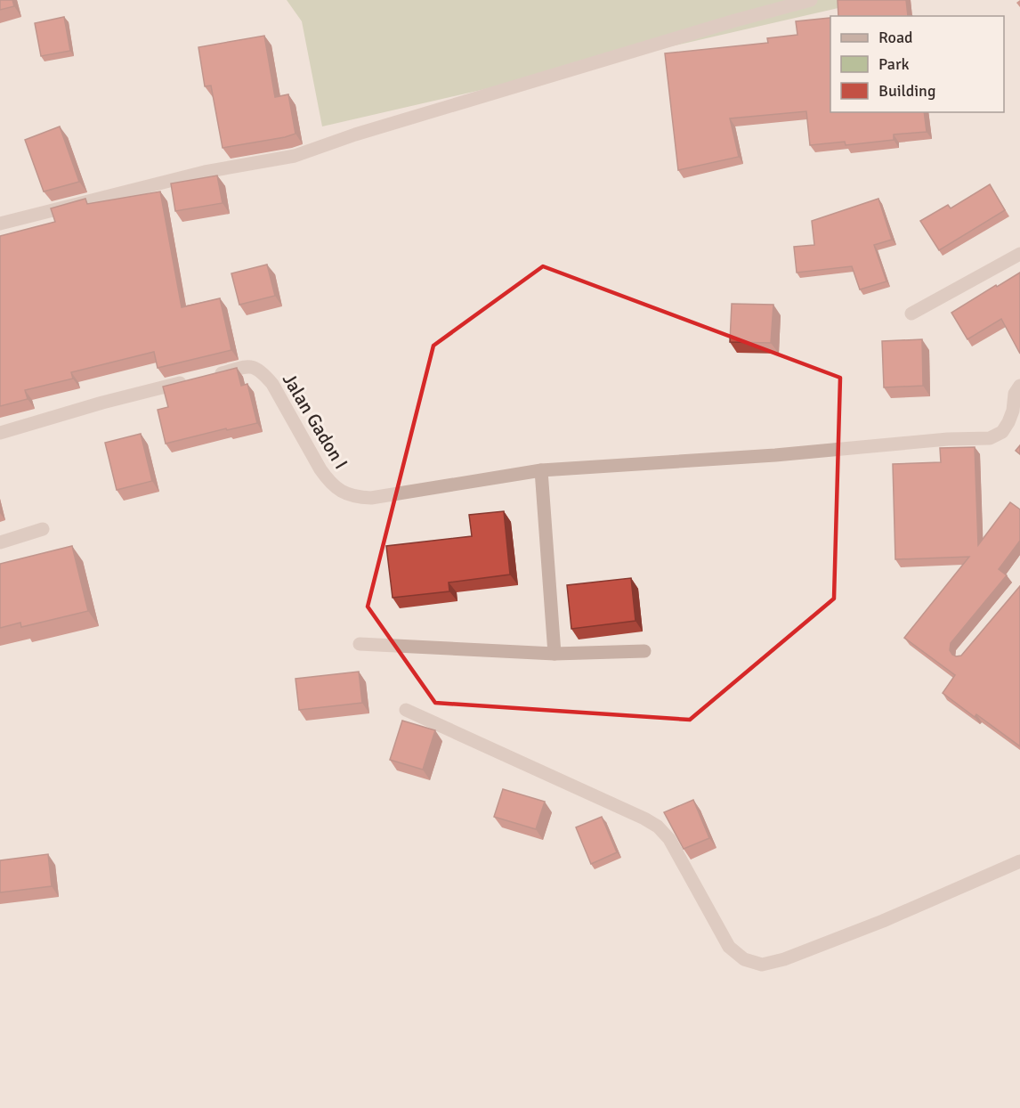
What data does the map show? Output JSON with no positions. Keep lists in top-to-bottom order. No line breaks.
{"streets":{"street":["Jalan Gadon I"]},"legend":["Road","Park","Building"]}
